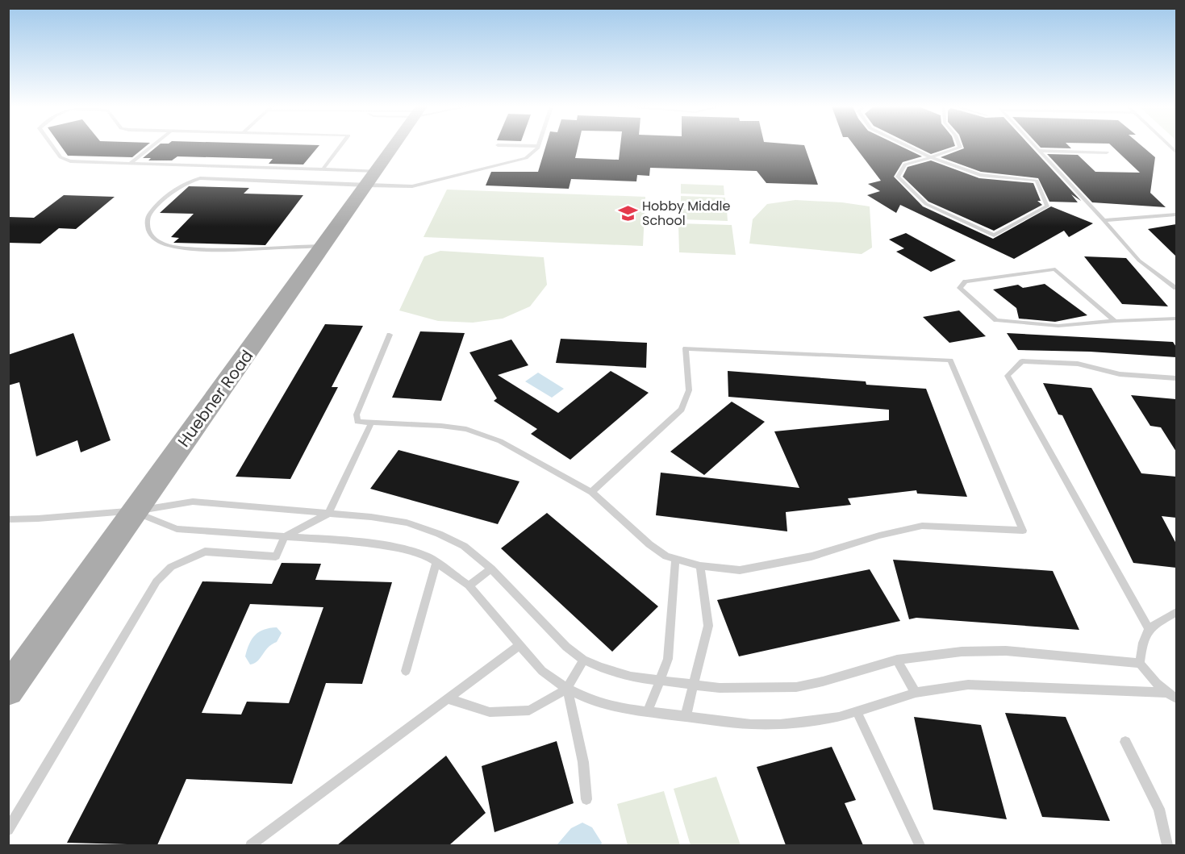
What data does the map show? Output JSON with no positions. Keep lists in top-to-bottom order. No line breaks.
{"streets":{"main road":["Huebner Road"]},"places":{"school or university":["Hobby Middle School"]}}
